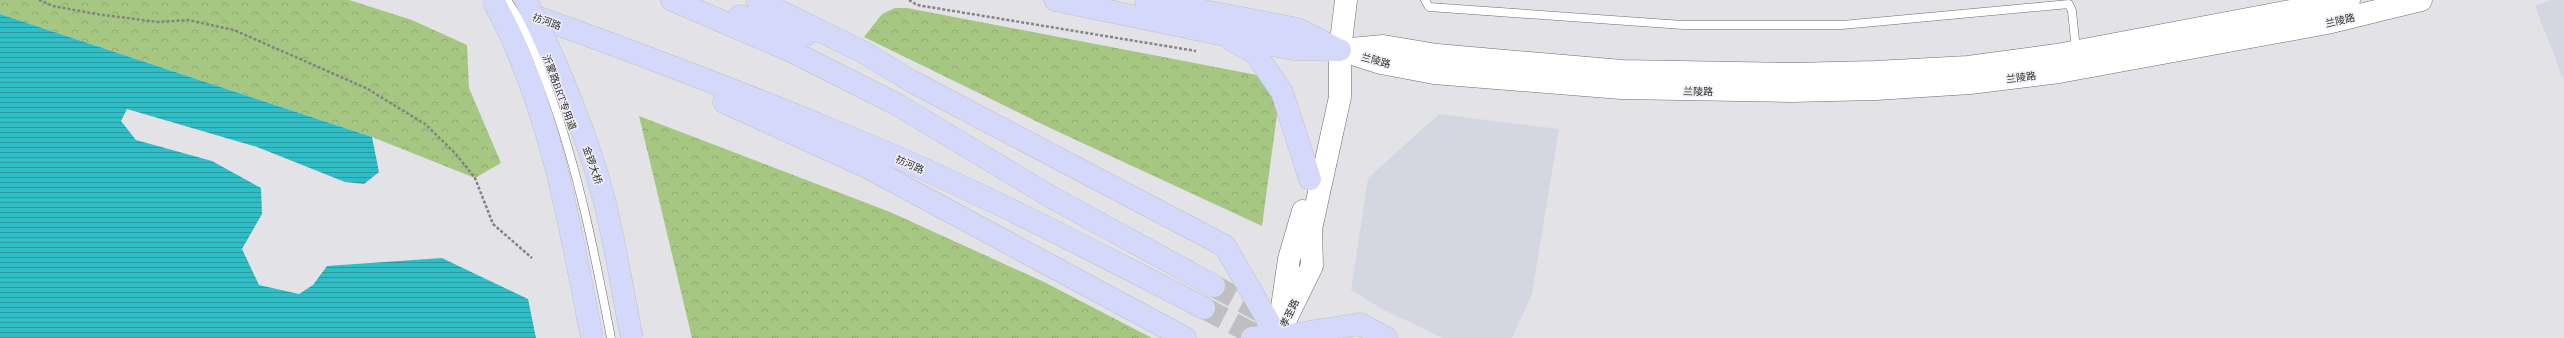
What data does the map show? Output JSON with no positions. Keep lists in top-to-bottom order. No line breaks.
{"streets":{"main road":["兰陵路","祊河路","金锣大桥","孝圣路"],"lane":["沂蒙路BRT专用道"]},"crossings":[["兰陵路","孝圣路"]]}
